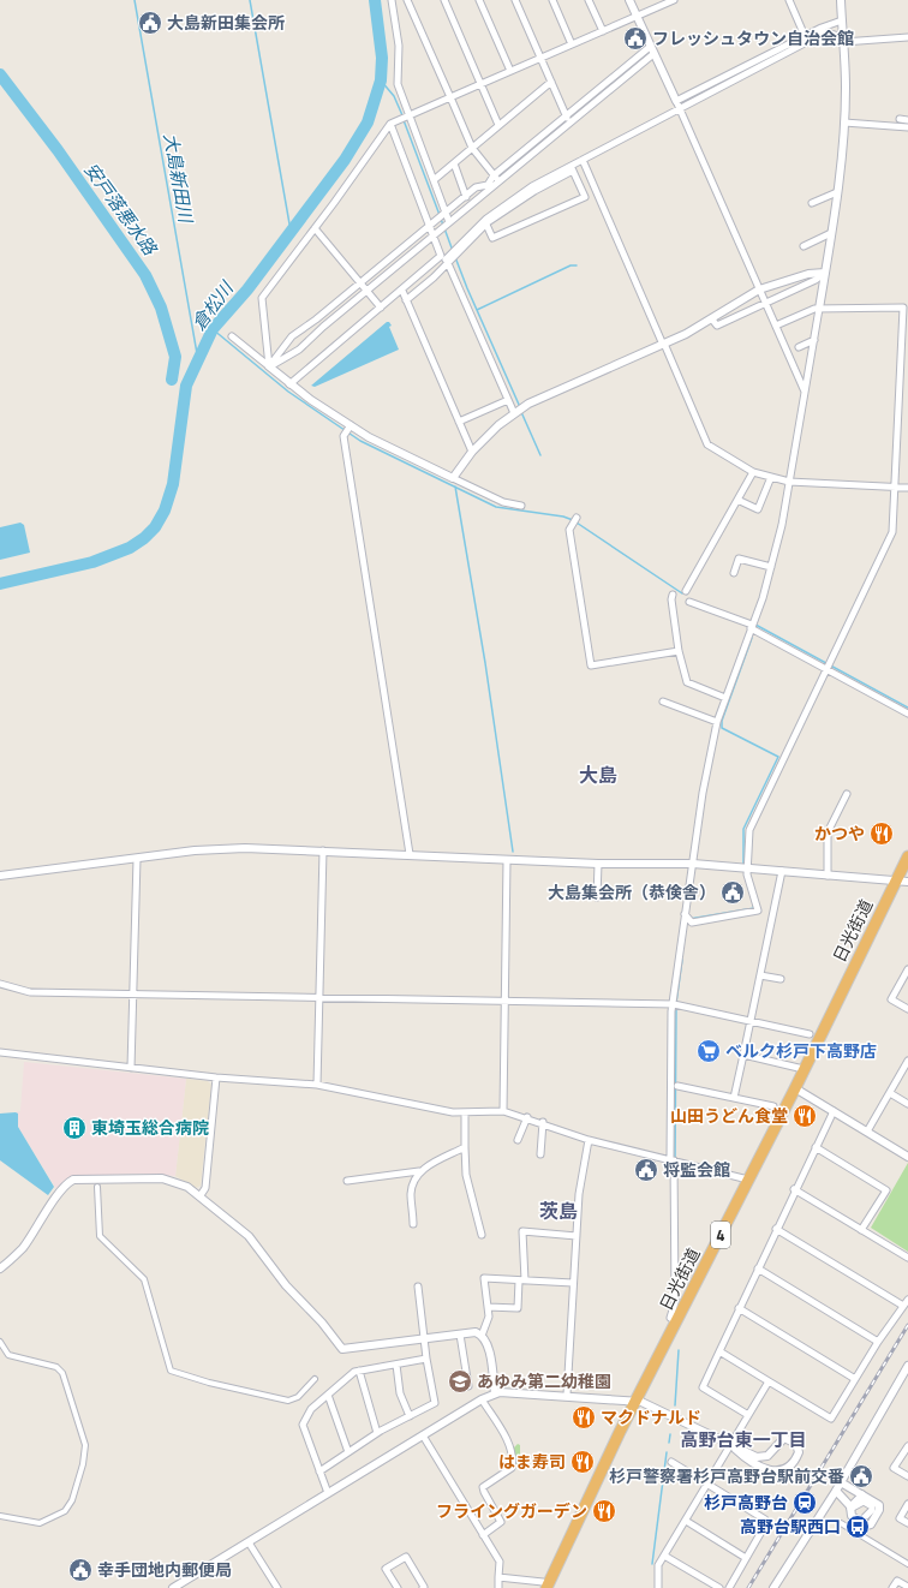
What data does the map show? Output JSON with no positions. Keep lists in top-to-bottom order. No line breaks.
{"streets":{"highway":["日光街道","4"]},"districts":["大島","茨島","高野台東一丁目"],"water":["大島新田川","安戸落悪水路","倉松川"],"places":{"public building":["大島新田集会所","フレッシュタウン自治会館","大島集会所（恭倹舎）","将監会館","杉戸警察署杉戸高野台駅前交番","幸手団地内郵便局"],"restaurant":["かつや","山田うどん食堂","マクドナルド","はま寿司","フライングガーデン"],"supermarket":["ベルク杉戸下高野店"],"building":["東埼玉総合病院"],"school or university":["あゆみ第二幼稚園"],"station":["杉戸高野台"],"bus stop":["高野台駅西口"]}}
